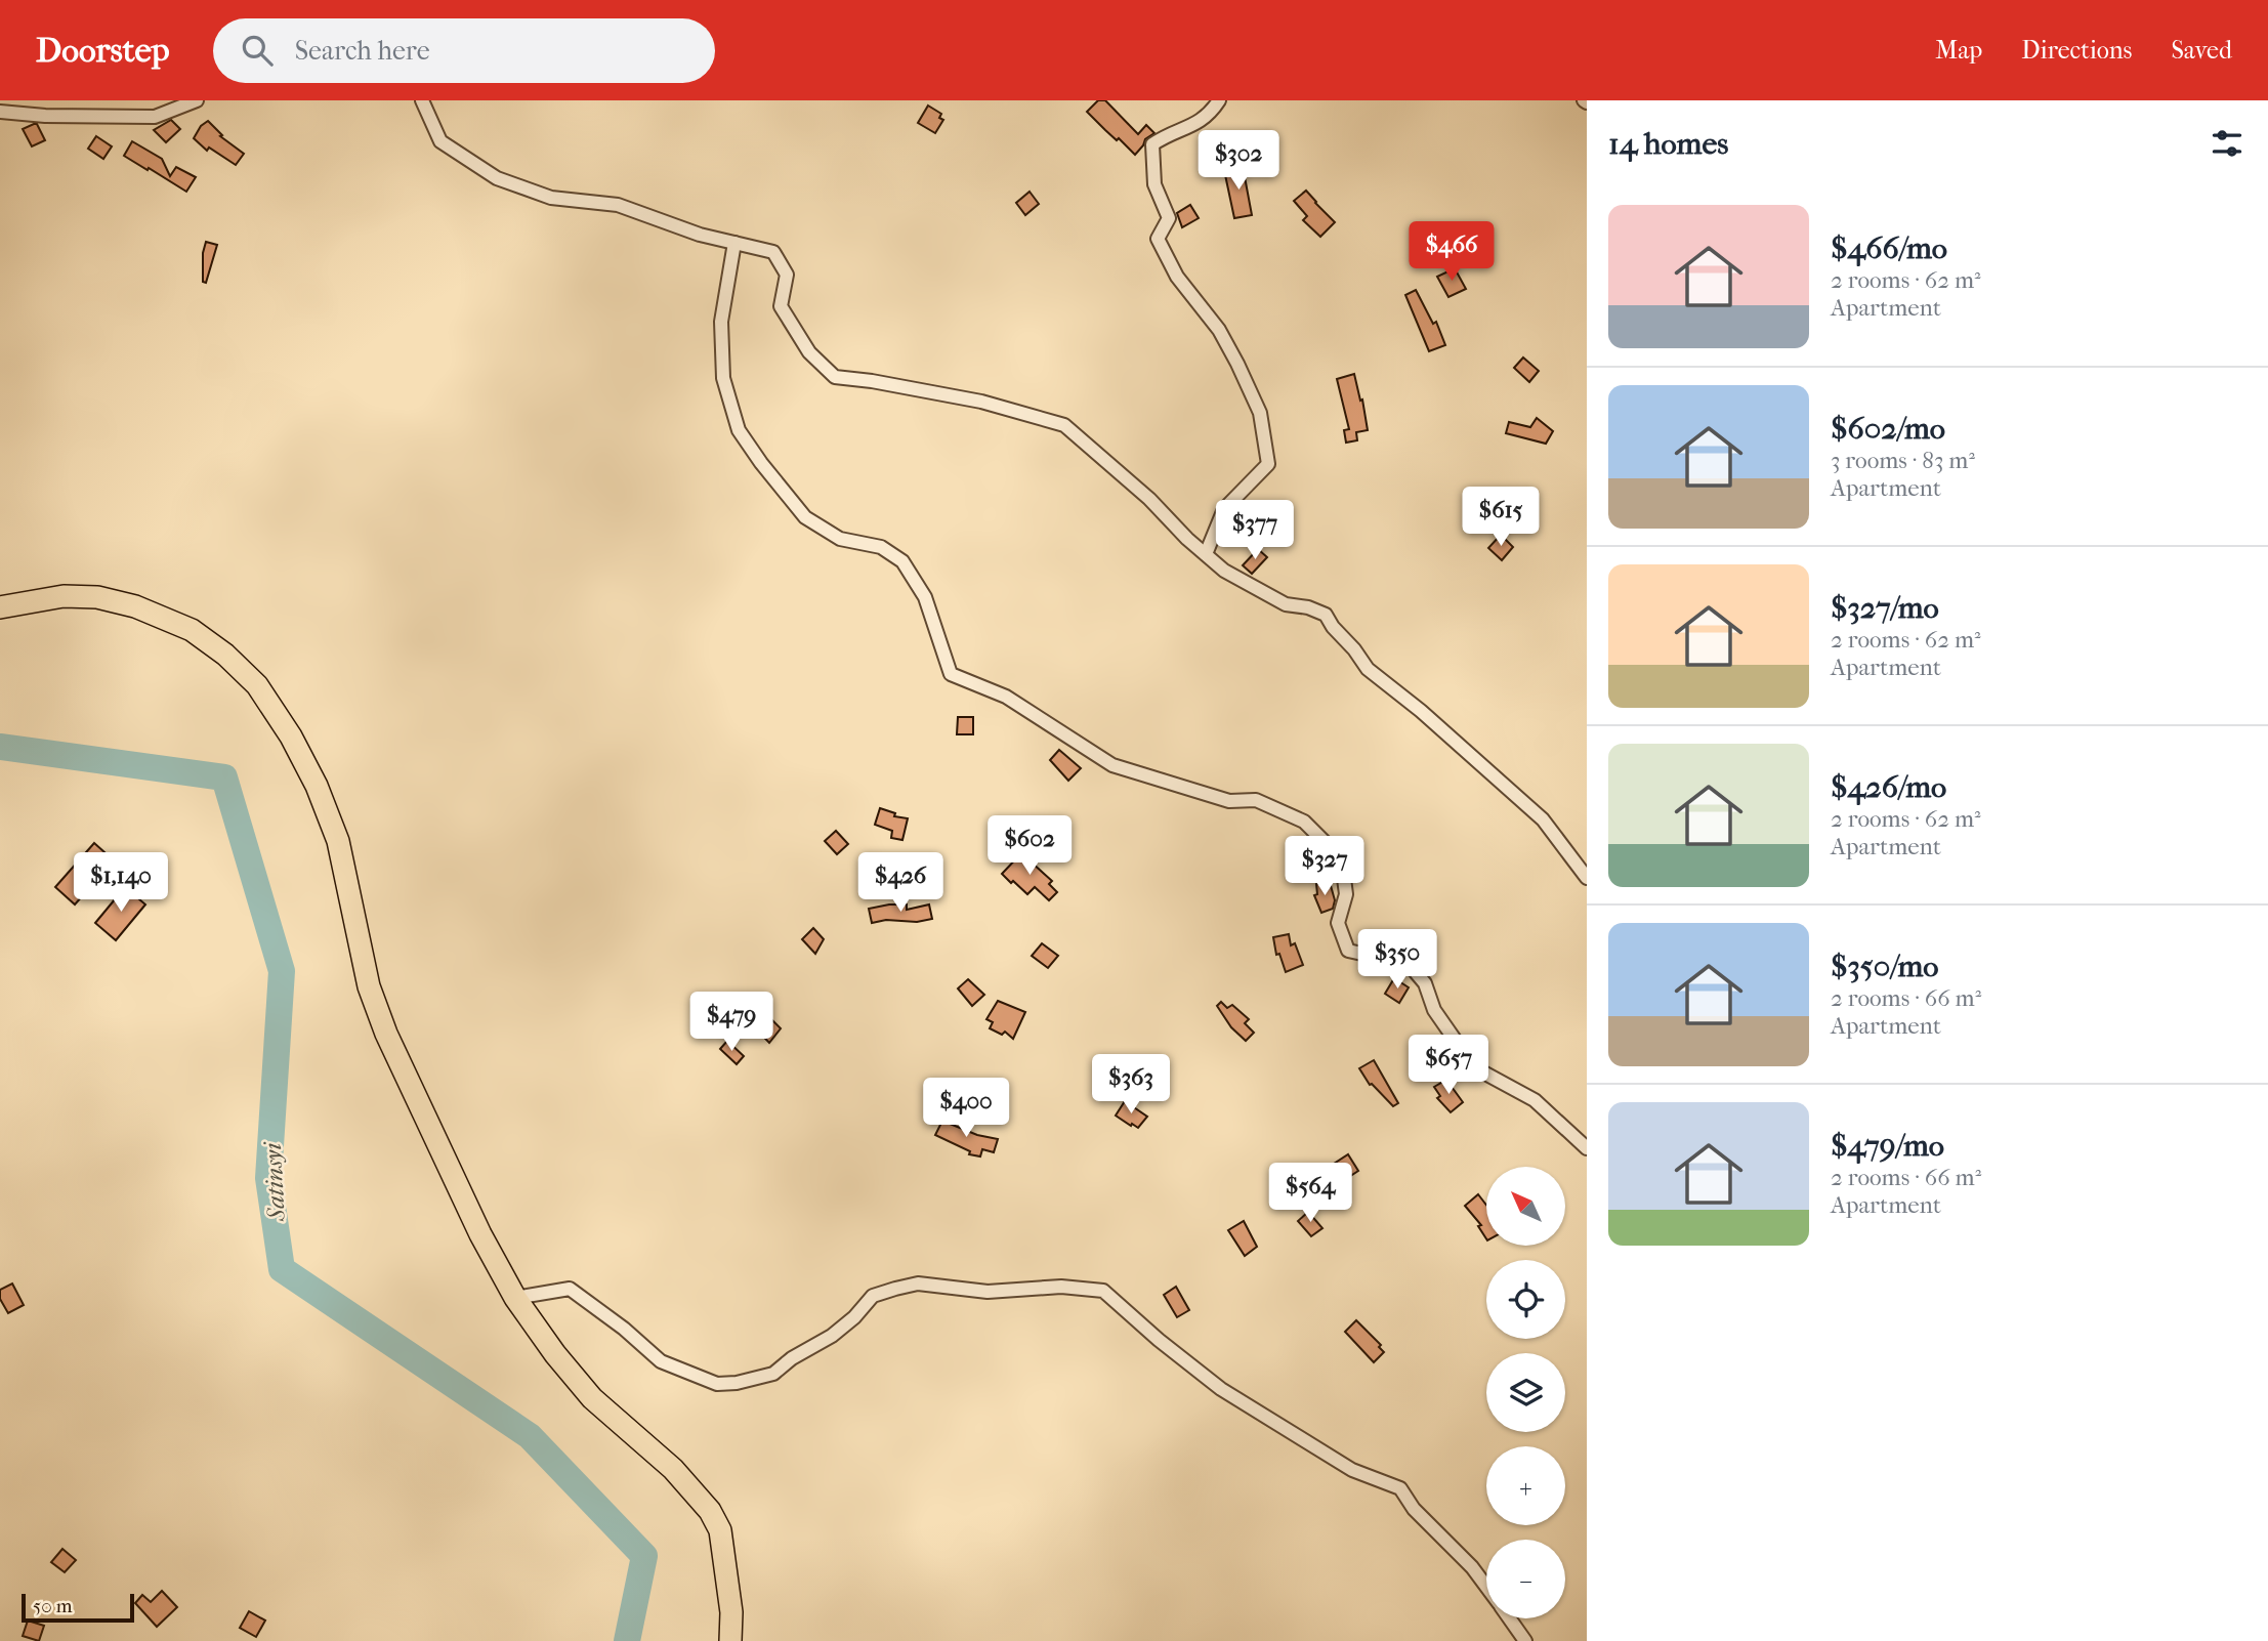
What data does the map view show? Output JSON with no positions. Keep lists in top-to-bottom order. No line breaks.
{"water":["Satinsyi"],"scale_bar":"50 m","north":"top left","page":{"header":"Doorstep","search":"Search here","nav":["Map","Directions","Saved"],"heading":"14 homes","price":["$302","$466","$615","$377","$602","$327","$1,140","$426","$350","$479","$657","$363","$400","$564"],"list":[{"name":"$466/mo","note":"2 rooms · 62 m² · Apartment"},{"name":"$602/mo","note":"3 rooms · 83 m² · Apartment"},{"name":"$327/mo","note":"2 rooms · 62 m² · Apartment"},{"name":"$426/mo","note":"2 rooms · 62 m² · Apartment"},{"name":"$350/mo","note":"2 rooms · 66 m² · Apartment"},{"name":"$479/mo","note":"2 rooms · 66 m² · Apartment"}],"map_buttons":["+","−"],"scale":"50 m"}}
